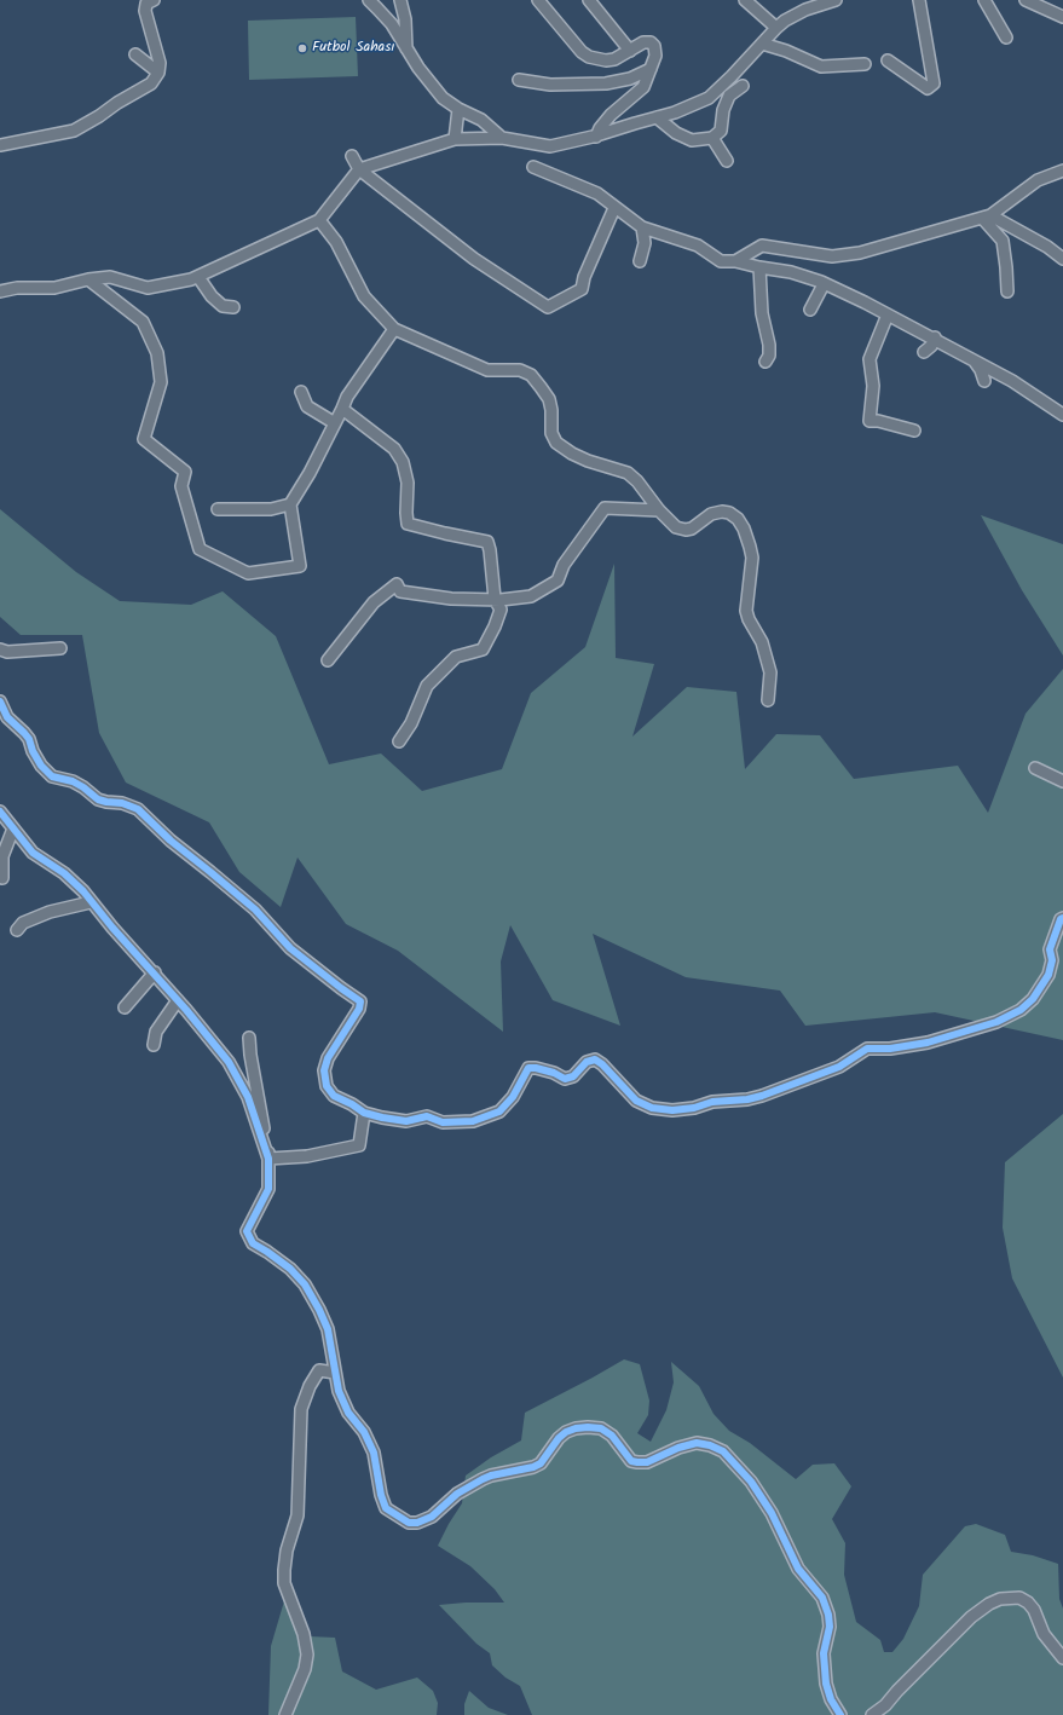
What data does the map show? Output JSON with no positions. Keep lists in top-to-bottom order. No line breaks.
{"places":["Futbol Sahası"]}
